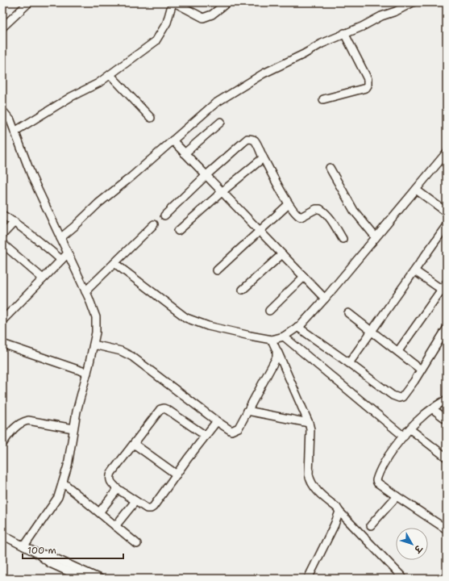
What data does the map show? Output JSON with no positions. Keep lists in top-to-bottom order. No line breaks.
{"scale_bar":"100 m","north":"bottom right"}
